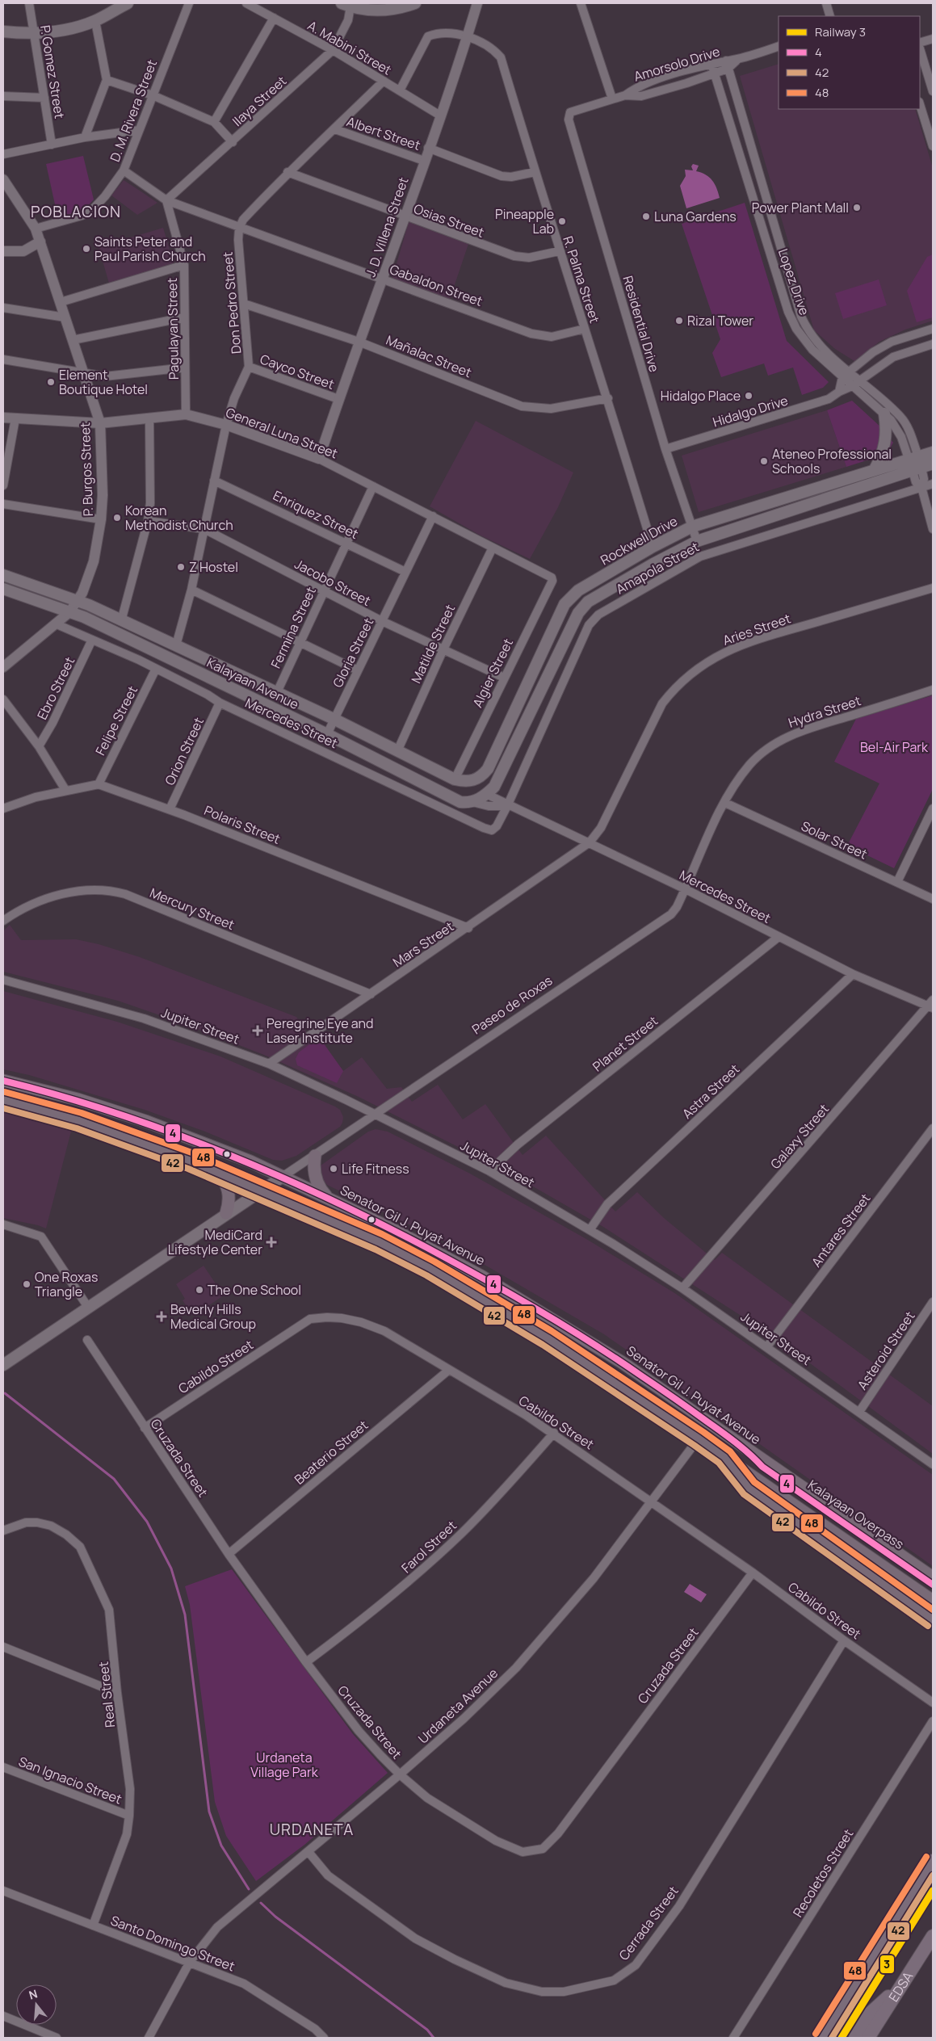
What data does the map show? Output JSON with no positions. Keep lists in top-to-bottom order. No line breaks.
{"streets":{"highway":["EDSA"],"main road":["Rockwell Drive","Kalayaan Avenue","Paseo de Roxas","Senator Gil J. Puyat Avenue","Kalayaan Overpass"],"street":["A. Mabini Street","Amorsolo Drive","P. Gomez Street","Ilaya Street","D. M. Rivera Street","Albert Street","Osias Street","J. D. Villena Street","R. Palma Street","Lopez Drive","Gabaldon Street","Don Pedro Street","Residential Drive","Pagulayan Street","Mañalac Street","Cayco Street","Hidalgo Drive","General Luna Street","P. Burgos Street","Enriquez Street","Amapola Street","Jacobo Street","Fermina Street","Aries Street","Matilde Street","Gloria Street","Algier Street","Ebro Street","Hydra Street","Felipe Street","Mercedes Street","Orion Street","Polaris Street","Solar Street","Mercury Street","Mars Street","Jupiter Street","Planet Street","Astra Street","Galaxy Street","Antares Street","Asteroid Street","Cabildo Street","Beaterio Street","Cruzada Street","Farol Street","Real Street","Urdaneta Avenue","San Ignacio Street","Recoletos Street","Cerrada Street","Santo Domingo Street"]},"crossings":[["A. Mabini Street","Ilaya Street"],["A. Mabini Street","J. D. Villena Street"],["Amorsolo Drive","Lopez Drive"],["Amorsolo Drive","Residential Drive"],["Ilaya Street","Gabaldon Street"],["Ilaya Street","Pagulayan Street"],["D. M. Rivera Street","P. Burgos Street"],["Albert Street","J. D. Villena Street"],["Albert Street","R. Palma Street"],["Osias Street","J. D. Villena Street"],["Osias Street","R. Palma Street"],["J. D. Villena Street","R. Palma Street"],["J. D. Villena Street","Gabaldon Street"],["J. D. Villena Street","Mañalac Street"],["J. D. Villena Street","Cayco Street"],["J. D. Villena Street","General Luna Street"],["R. Palma Street","Gabaldon Street"],["R. Palma Street","Mañalac Street"],["R. Palma Street","Rockwell Drive"],["Lopez Drive","Hidalgo Drive"],["Lopez Drive","Rockwell Drive"],["Gabaldon Street","Don Pedro Street"],["Gabaldon Street","Pagulayan Street"],["Don Pedro Street","Mañalac Street"],["Don Pedro Street","Cayco Street"],["Don Pedro Street","General Luna Street"],["Don Pedro Street","Enriquez Street"],["Don Pedro Street","Jacobo Street"],["Don Pedro Street","Kalayaan Avenue"],["Residential Drive","Hidalgo Drive"],["Residential Drive","Rockwell Drive"],["Pagulayan Street","General Luna Street"],["General Luna Street","P. Burgos Street"],["General Luna Street","Fermina Street"],["General Luna Street","Matilde Street"],["General Luna Street","Gloria Street"],["General Luna Street","Algier Street"],["P. Burgos Street","Kalayaan Avenue"],["P. Burgos Street","Mercedes Street"],["Enriquez Street","Fermina Street"],["Enriquez Street","Gloria Street"],["Rockwell Drive","Kalayaan Avenue"],["Amapola Street","Mercedes Street"],["Jacobo Street","Fermina Street"],["Jacobo Street","Matilde Street"],["Jacobo Street","Gloria Street"],["Jacobo Street","Algier Street"],["Fermina Street","Kalayaan Avenue"],["Aries Street","Mercedes Street"],["Aries Street","Mars Street"],["Matilde Street","Kalayaan Avenue"],["Gloria Street","Kalayaan Avenue"],["Algier Street","Kalayaan Avenue"],["Kalayaan Avenue","Mercedes Street"],["Ebro Street","Mercedes Street"],["Hydra Street","Mercedes Street"],["Hydra Street","Solar Street"],["Hydra Street","Paseo de Roxas"],["Felipe Street","Mercedes Street"],["Felipe Street","Polaris Street"],["Mercedes Street","Orion Street"],["Mercedes Street","Mars Street"],["Mercedes Street","Paseo de Roxas"],["Mercedes Street","Planet Street"],["Mercedes Street","Astra Street"],["Mercedes Street","Galaxy Street"],["Orion Street","Polaris Street"],["Polaris Street","Mars Street"],["Mercury Street","Mars Street"],["Mars Street","Jupiter Street"],["Paseo de Roxas","Jupiter Street"],["Paseo de Roxas","Senator Gil J. Puyat Avenue"],["Jupiter Street","Planet Street"],["Jupiter Street","Astra Street"],["Jupiter Street","Galaxy Street"],["Jupiter Street","Antares Street"],["Jupiter Street","Asteroid Street"],["Senator Gil J. Puyat Avenue","Kalayaan Overpass"],["Cabildo Street","Beaterio Street"],["Cabildo Street","Cruzada Street"],["Cabildo Street","Farol Street"],["Cabildo Street","Urdaneta Avenue"],["Cabildo Street","Cerrada Street"],["Beaterio Street","Cruzada Street"],["Cruzada Street","Farol Street"],["Cruzada Street","Urdaneta Avenue"],["Real Street","San Ignacio Street"],["Real Street","Santo Domingo Street"],["Urdaneta Avenue","Cerrada Street"],["Urdaneta Avenue","Santo Domingo Street"]],"districts":["POBLACION","URDANETA"],"parks":["Bel-Air Park","Urdaneta Village Park"],"places":{"other":["Power Plant Mall","Luna Gardens","Pineapple Lab","Saints Peter and Paul Parish Church","Rizal Tower","Element Boutique Hotel","Hidalgo Place","Ateneo Professional Schools","Korean Methodist Church","Z Hostel","Life Fitness","One Roxas Triangle","The One School"],"health":["Peregrine Eye and Laser Institute","MediCard Lifestyle Center","Beverly Hills Medical Group"]},"lines":["transit line 4","transit line 48","transit line 42","rail line 3"],"legend":["Railway 3","4","42","48"],"north":"top"}
